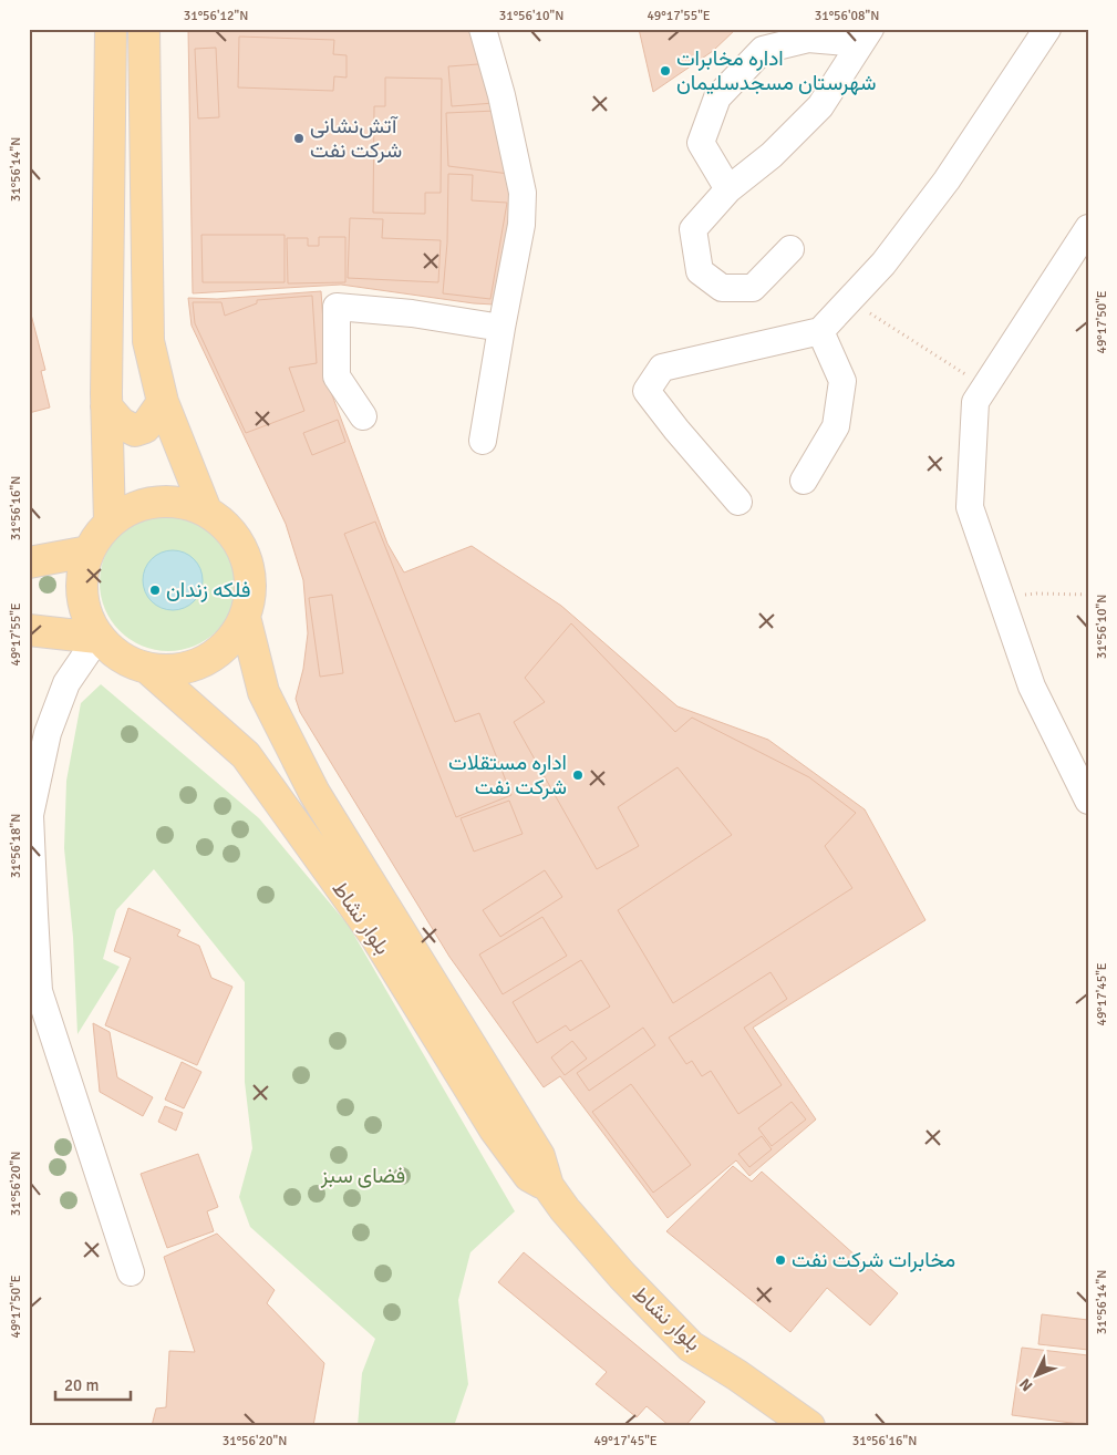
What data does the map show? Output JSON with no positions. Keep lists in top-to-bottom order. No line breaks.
{"streets":{"main road":["بلوار نشاط"]},"parks":["فضای سبز"],"places":["اداره مخابرات شهرستان مسجدسلیمان","آتش‌نشانی شرکت نفت","فلکه زندان","اداره مستقلات شرکت نفت","مخابرات شرکت نفت"],"scale_bar":"20 m","north":"bottom left","coordinates":["31°56'12\"N","31°56'10\"N","49°17'55\"E","31°56'08\"N","31°56'14\"N","49°17'50\"E","31°56'16\"N","31°56'18\"N","49°17'45\"E","31°56'20\"N"]}
